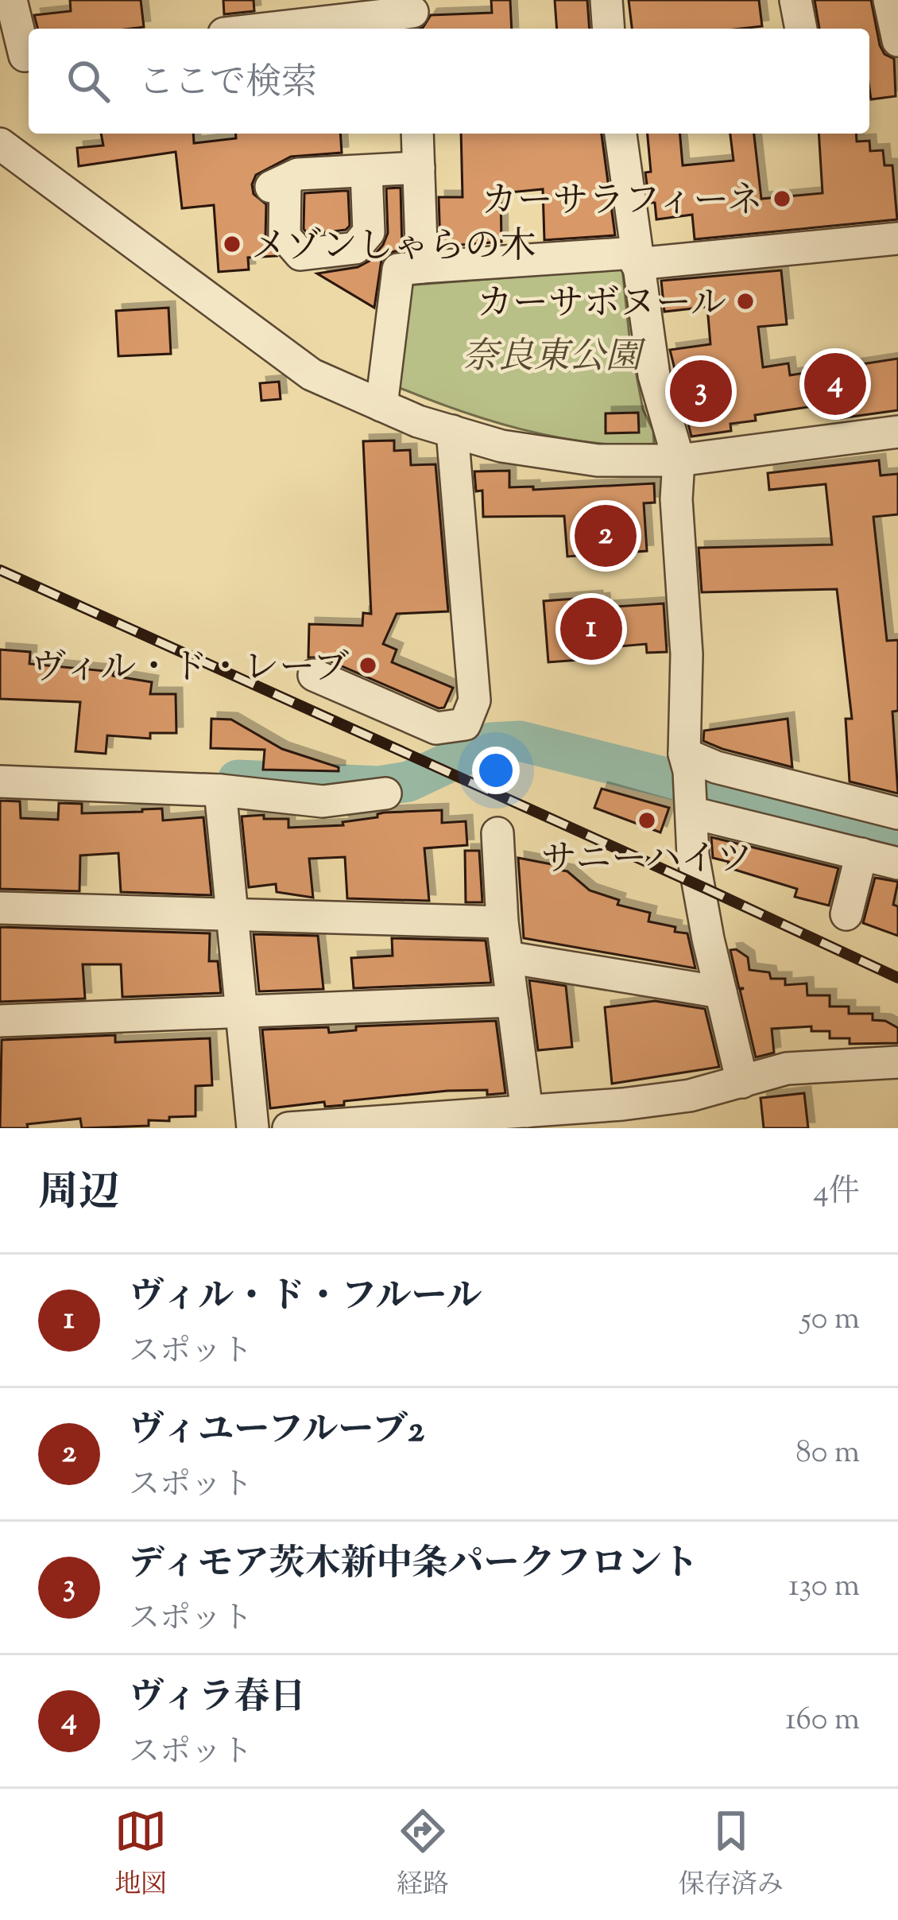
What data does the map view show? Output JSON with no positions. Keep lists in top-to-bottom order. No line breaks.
{"parks":["奈良東公園"],"places":["カーサラフィーネ","メゾンしゃらの木","カーサボヌール","ヴィル・ド・レーブ","サニーハイツ"],"page":{"search":"ここで検索","pins":["4","3","2","1"],"heading":["周辺","4件"],"list":[{"mark":"1","name":"ヴィル・ド・フルール","note":"スポット","value":"50 m"},{"mark":"2","name":"ヴィユーフルーブ2","note":"スポット","value":"80 m"},{"mark":"3","name":"ディモア茨木新中条パークフロント","note":"スポット","value":"130 m"},{"mark":"4","name":"ヴィラ春日","note":"スポット","value":"160 m"}],"nav":["地図","経路","保存済み"]}}
